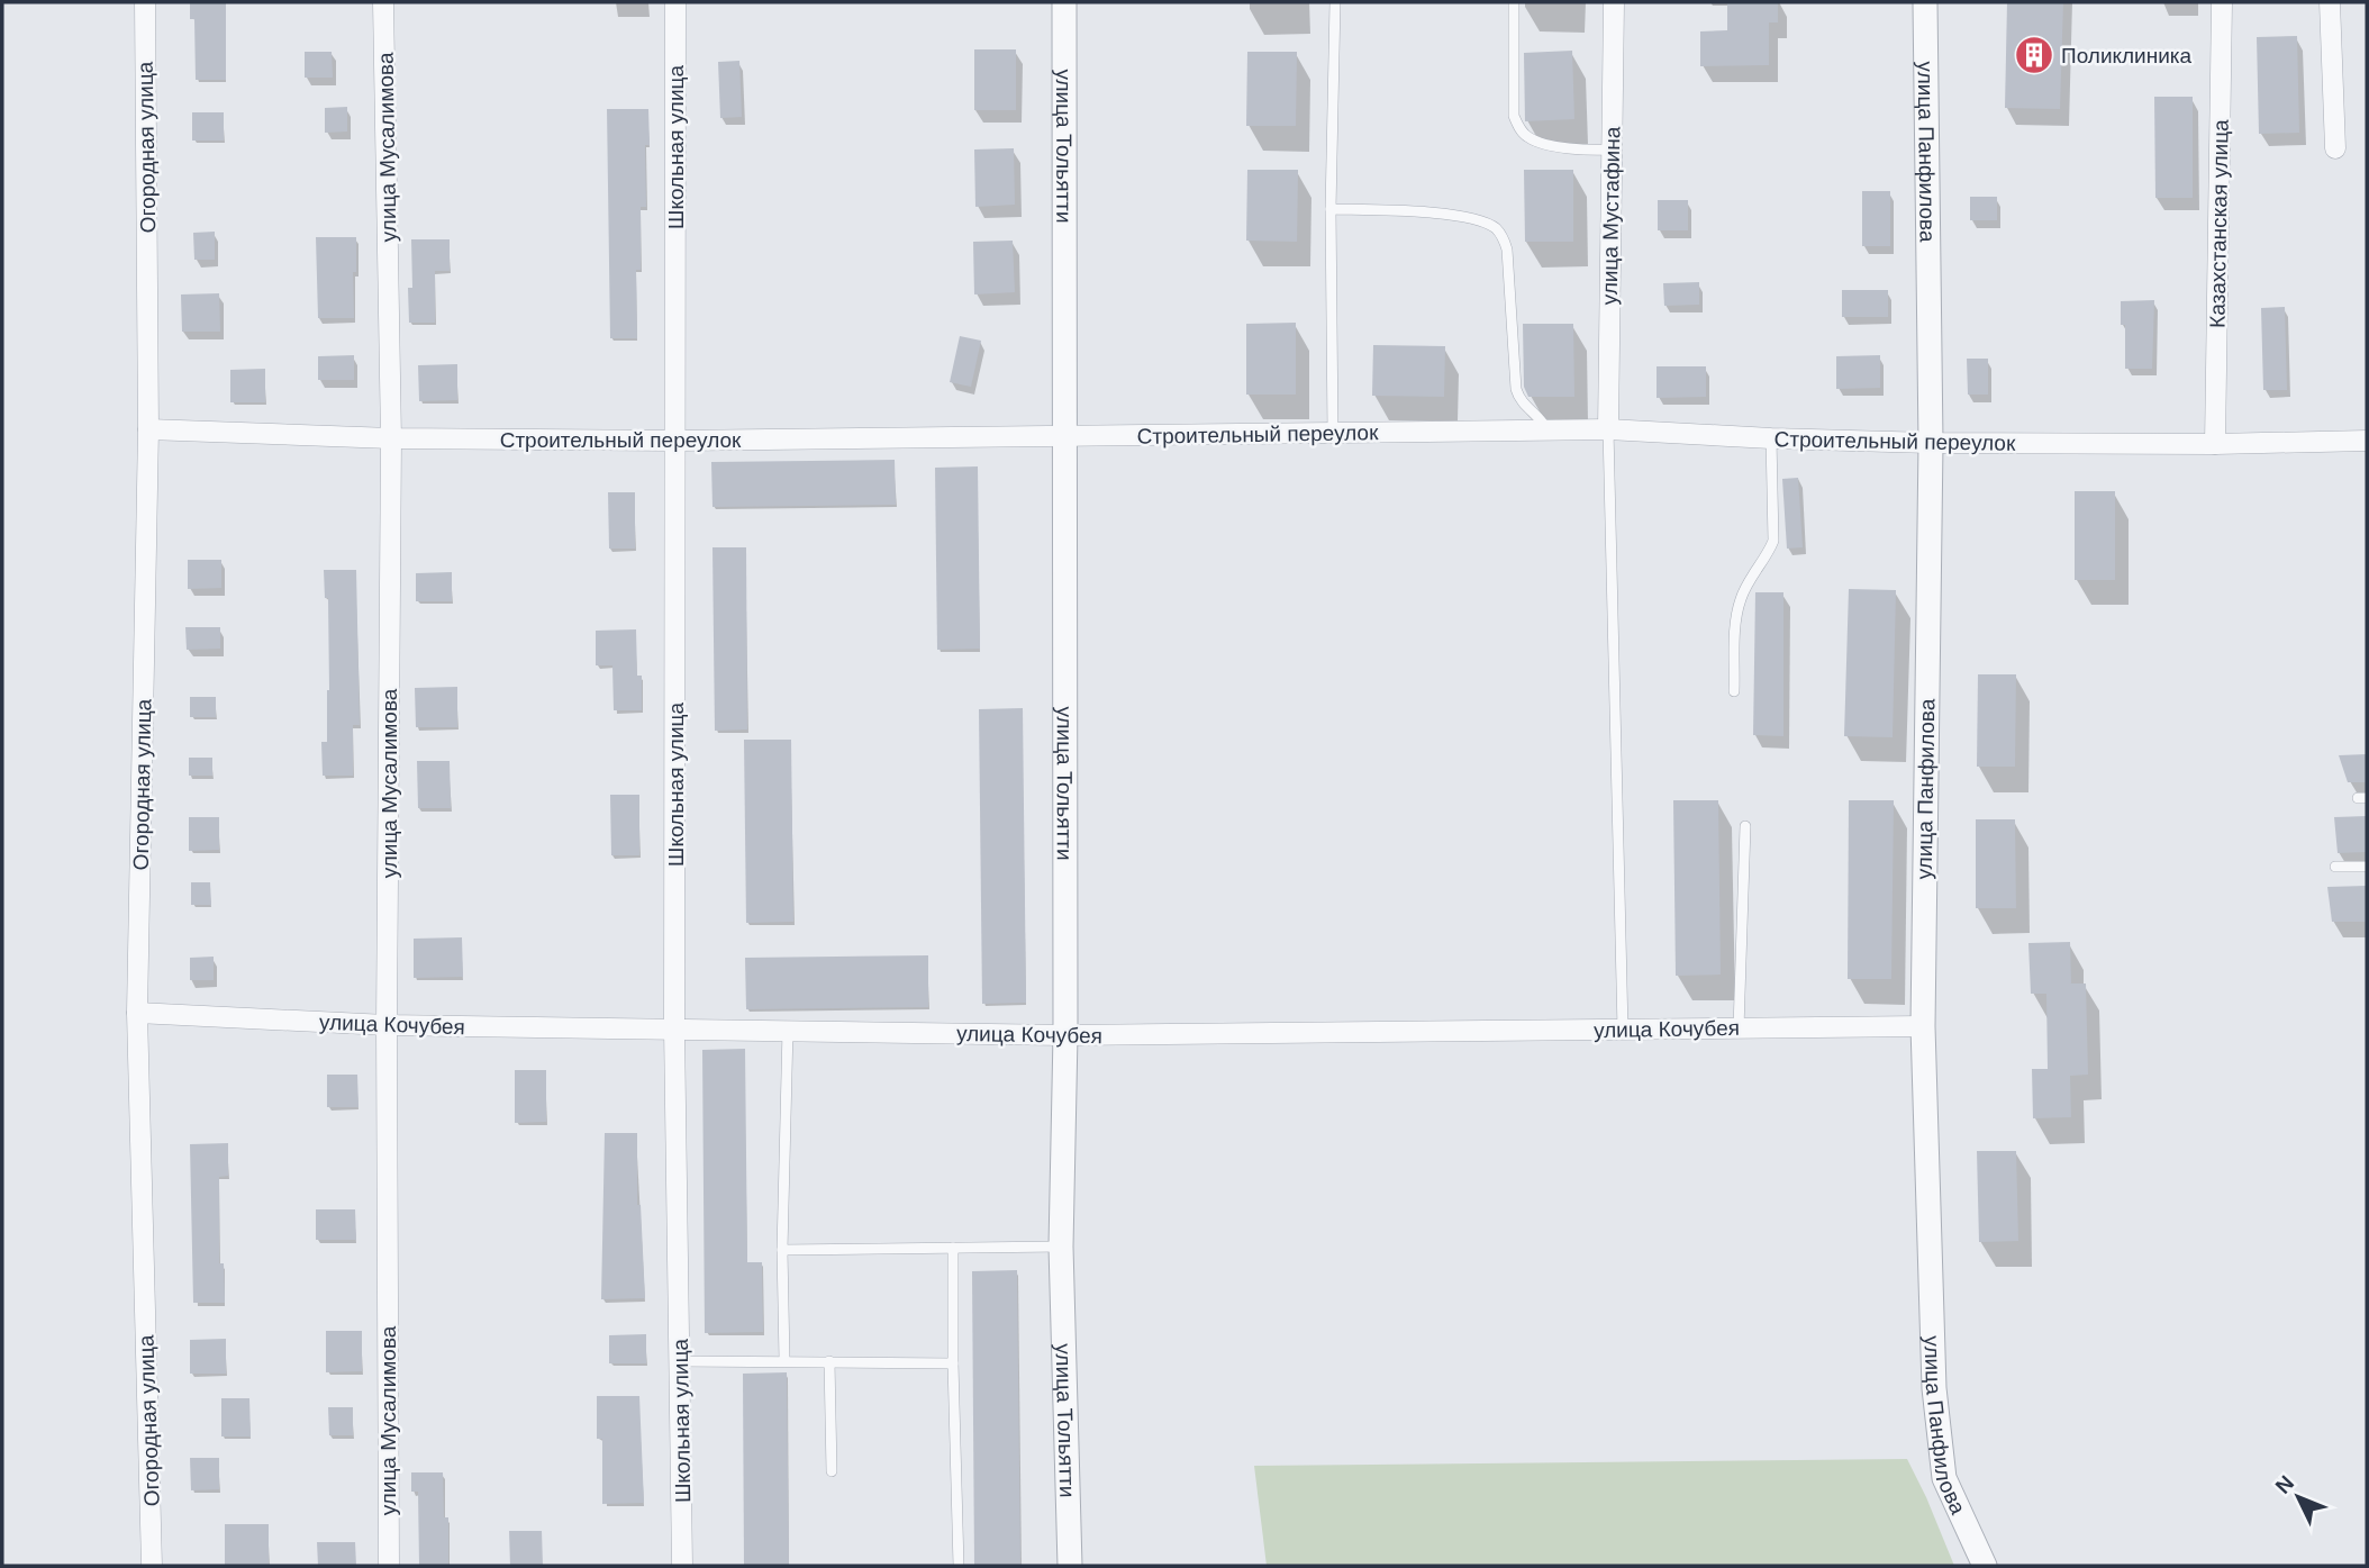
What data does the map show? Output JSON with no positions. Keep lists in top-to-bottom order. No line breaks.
{"streets":{"street":["Огородная улица","улица Мусалимова","Школьная улица","улица Тольятти","улица Панфилова","улица Мустафина","Казахстанская улица","Строительный переулок","улица Кочубея"]},"crossings":[["Огородная улица","Строительный переулок"],["Огородная улица","улица Кочубея"],["улица Мусалимова","Строительный переулок"],["улица Мусалимова","улица Кочубея"],["Школьная улица","Строительный переулок"],["Школьная улица","улица Кочубея"],["улица Тольятти","Строительный переулок"],["улица Тольятти","улица Кочубея"],["улица Панфилова","Строительный переулок"],["улица Панфилова","улица Кочубея"],["улица Мустафина","Строительный переулок"],["Казахстанская улица","Строительный переулок"]],"places":{"building":["Поликлиника"]},"north":"top left"}
